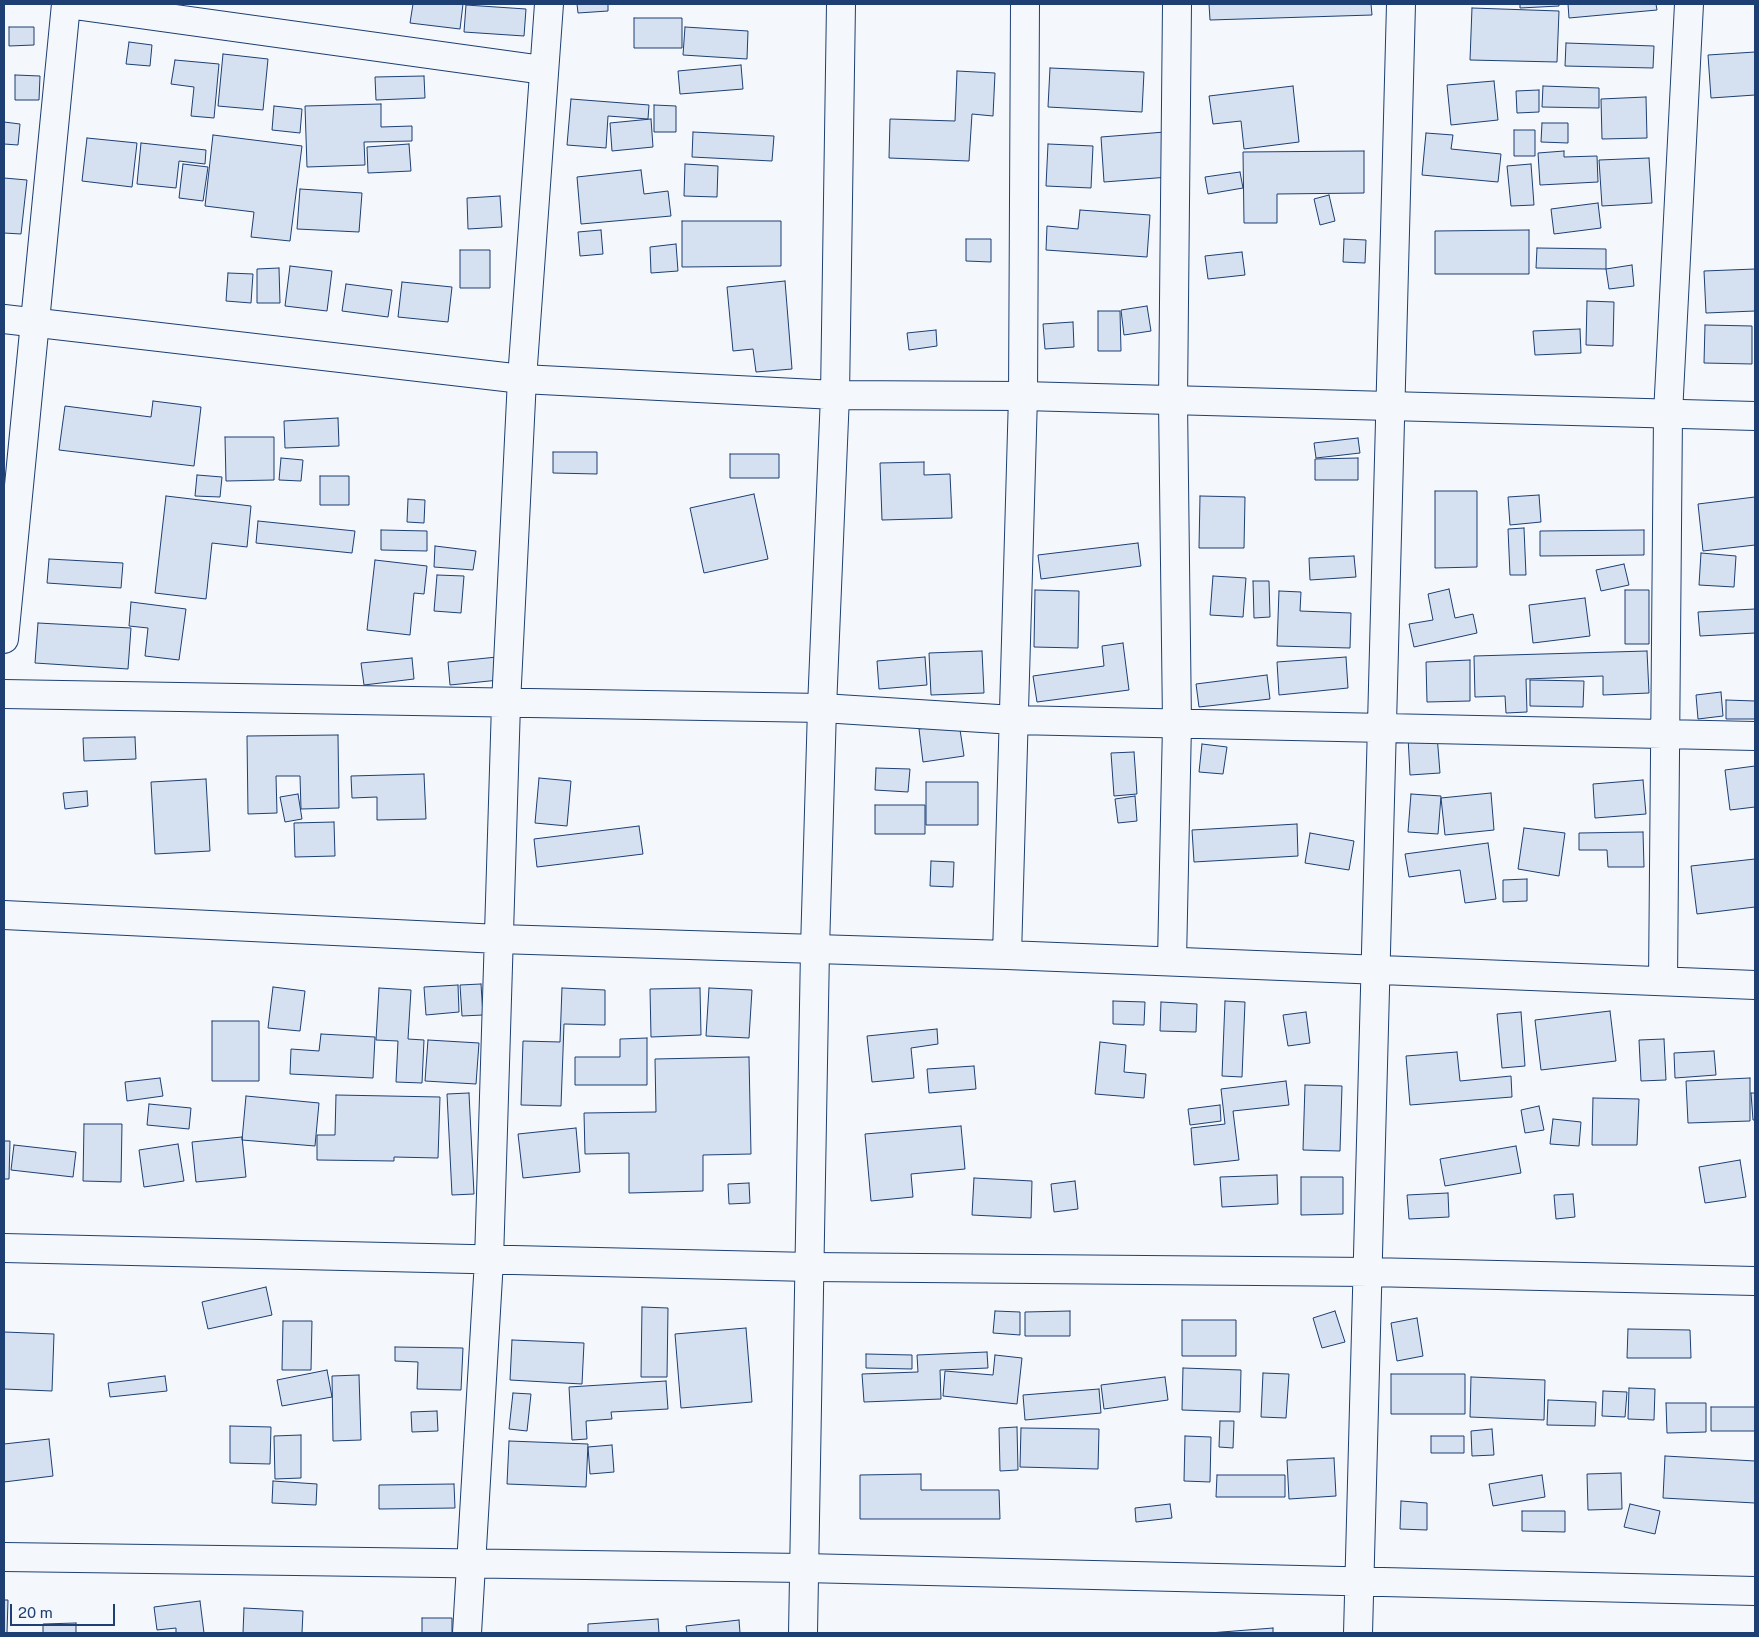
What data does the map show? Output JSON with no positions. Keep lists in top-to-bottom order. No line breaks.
{"scale_bar":"20 m"}
